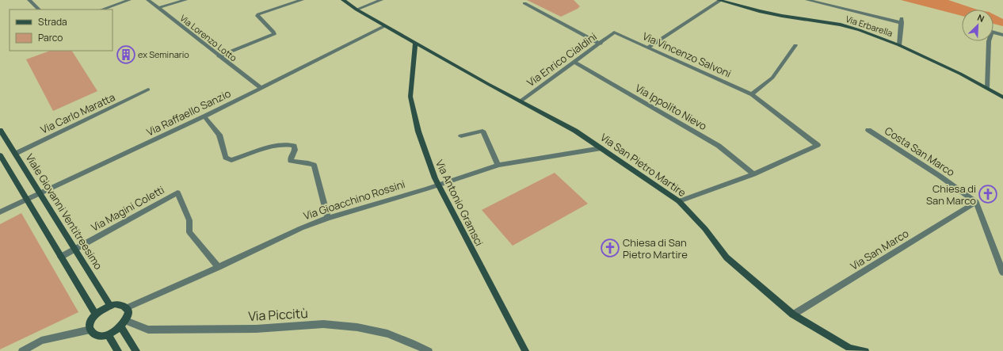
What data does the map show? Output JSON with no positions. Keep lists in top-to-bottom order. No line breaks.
{"streets":{"street":["Via Erbarella","Via Lorenzo Lotto","Via Vincenzo Salvoni","Via Enrico Cialdini","Via Ippolito Nievo","Via Raffaello Sanzio","Via Carlo Maratta","Costa San Marco","Via San Pietro Martire","Via Gioacchino Rossini","Via Antonio Gramsci","Via Magini Coletti","Viale Giovanni Ventitreesimo","Via San Marco","Via Piccitù"]},"crossings":[["Via Lorenzo Lotto","Via Raffaello Sanzio"],["Via Vincenzo Salvoni","Via Enrico Cialdini"],["Via Vincenzo Salvoni","Via Ippolito Nievo"],["Via Enrico Cialdini","Via Ippolito Nievo"],["Via Enrico Cialdini","Via San Pietro Martire"],["Via Raffaello Sanzio","Viale Giovanni Ventitreesimo"],["Via Carlo Maratta","Viale Giovanni Ventitreesimo"],["Costa San Marco","Via San Marco"],["Via San Pietro Martire","Via Gioacchino Rossini"],["Via San Pietro Martire","Via Antonio Gramsci"],["Via San Pietro Martire","Via San Marco"],["Via Gioacchino Rossini","Via Antonio Gramsci"],["Via Gioacchino Rossini","Via Magini Coletti"],["Via Gioacchino Rossini","Viale Giovanni Ventitreesimo"],["Via Gioacchino Rossini","Via Piccitù"],["Via Magini Coletti","Viale Giovanni Ventitreesimo"],["Viale Giovanni Ventitreesimo","Via Piccitù"]],"places":{"building":["ex Seminario"],"church":["Chiesa di San Marco","Chiesa di San Pietro Martire"]},"legend":["Strada","Parco"],"north":"top right"}
